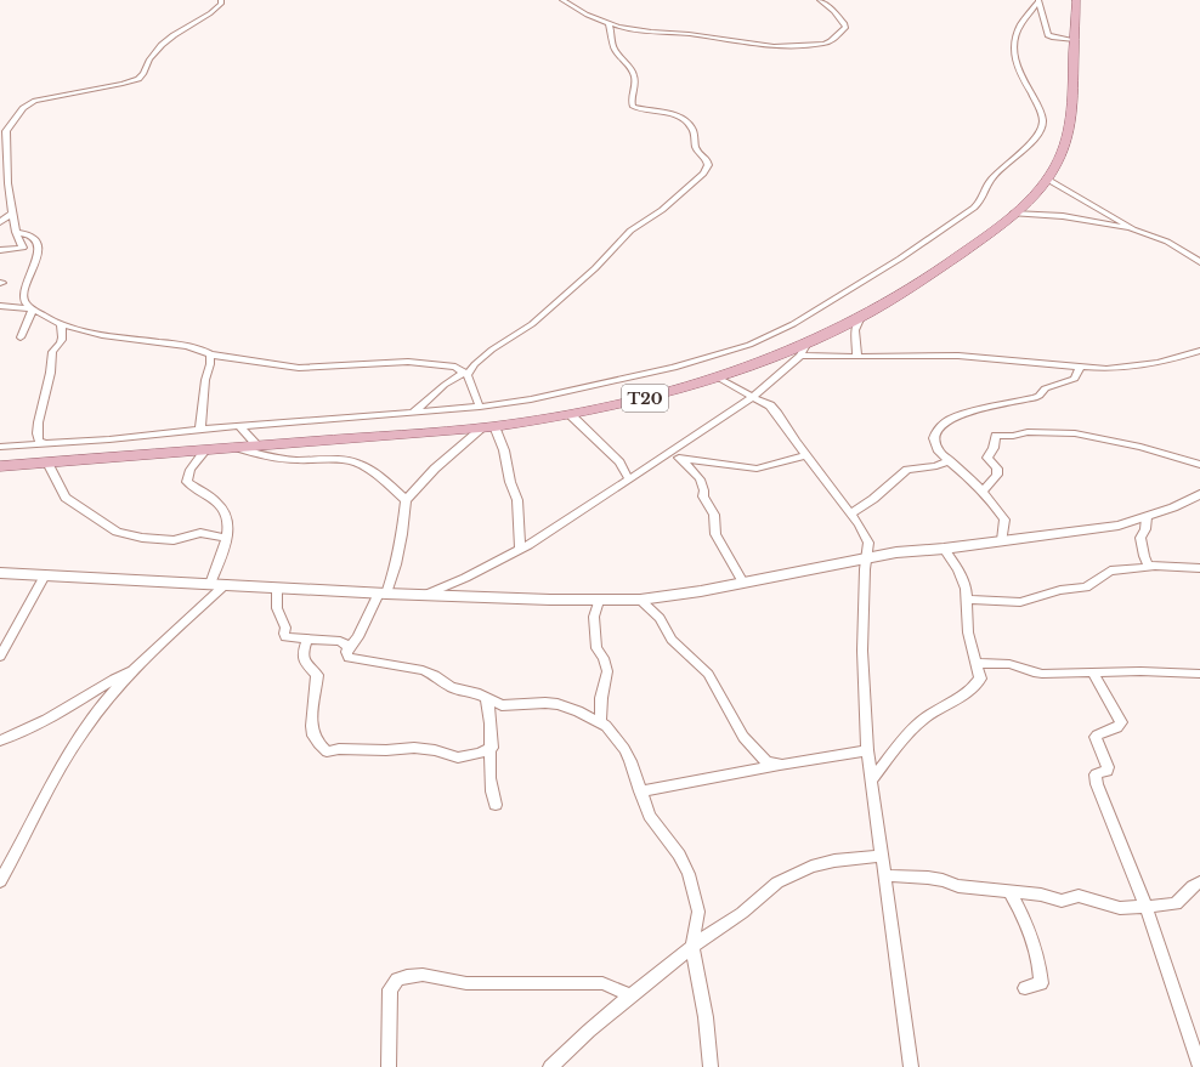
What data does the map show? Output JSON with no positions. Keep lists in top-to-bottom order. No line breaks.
{"streets":{"main road":["T20"]}}
